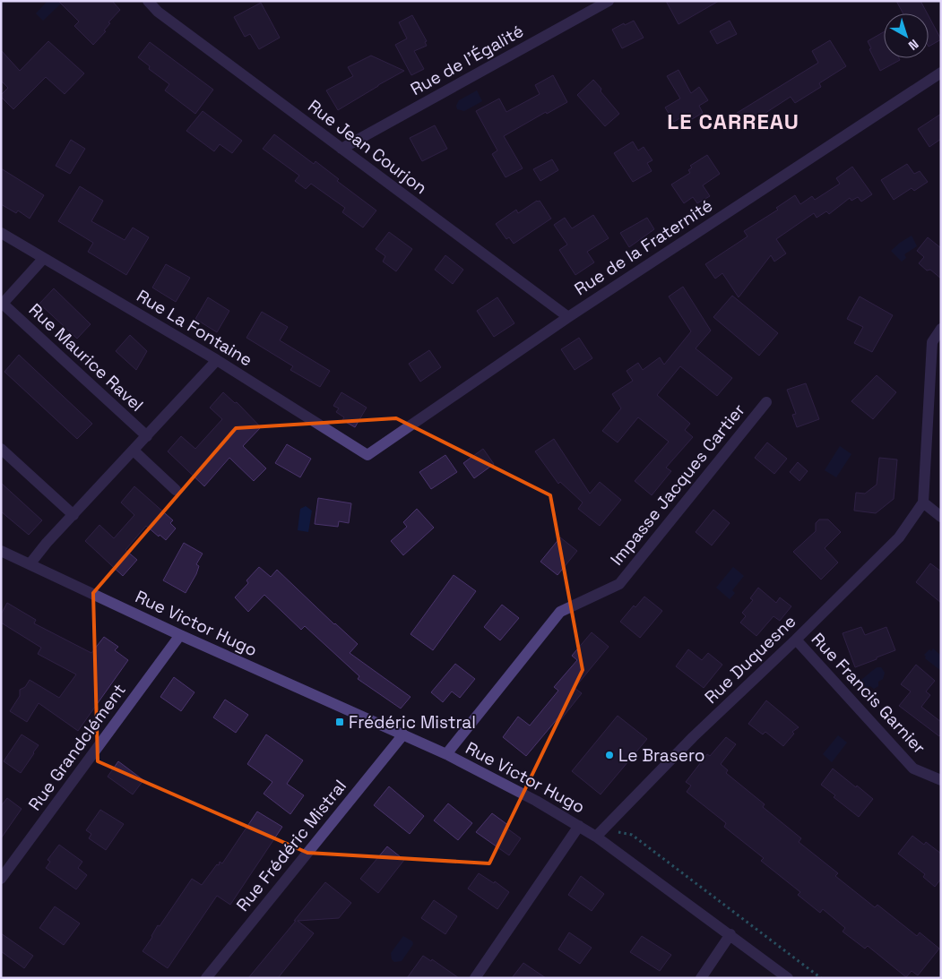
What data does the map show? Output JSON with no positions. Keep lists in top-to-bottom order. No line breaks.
{"streets":{"street":["Rue de l'Égalité","Rue Jean Courjon","Rue de la Fraternité","Rue La Fontaine","Rue Maurice Ravel","Impasse Jacques Cartier","Rue Victor Hugo","Rue Duquesne","Rue Francis Garnier","Rue Grandclément","Rue Frédéric Mistral"]},"crossings":[["Rue de l'Égalité","Rue Jean Courjon"],["Rue Jean Courjon","Rue de la Fraternité"],["Rue de la Fraternité","Rue La Fontaine"],["Impasse Jacques Cartier","Rue Victor Hugo"],["Rue Victor Hugo","Rue Duquesne"],["Rue Victor Hugo","Rue Grandclément"],["Rue Victor Hugo","Rue Frédéric Mistral"],["Rue Duquesne","Rue Francis Garnier"]],"districts":["LE CARREAU"],"places":{"transit":["Frédéric Mistral"],"other":["Le Brasero"]},"north":"bottom right"}
